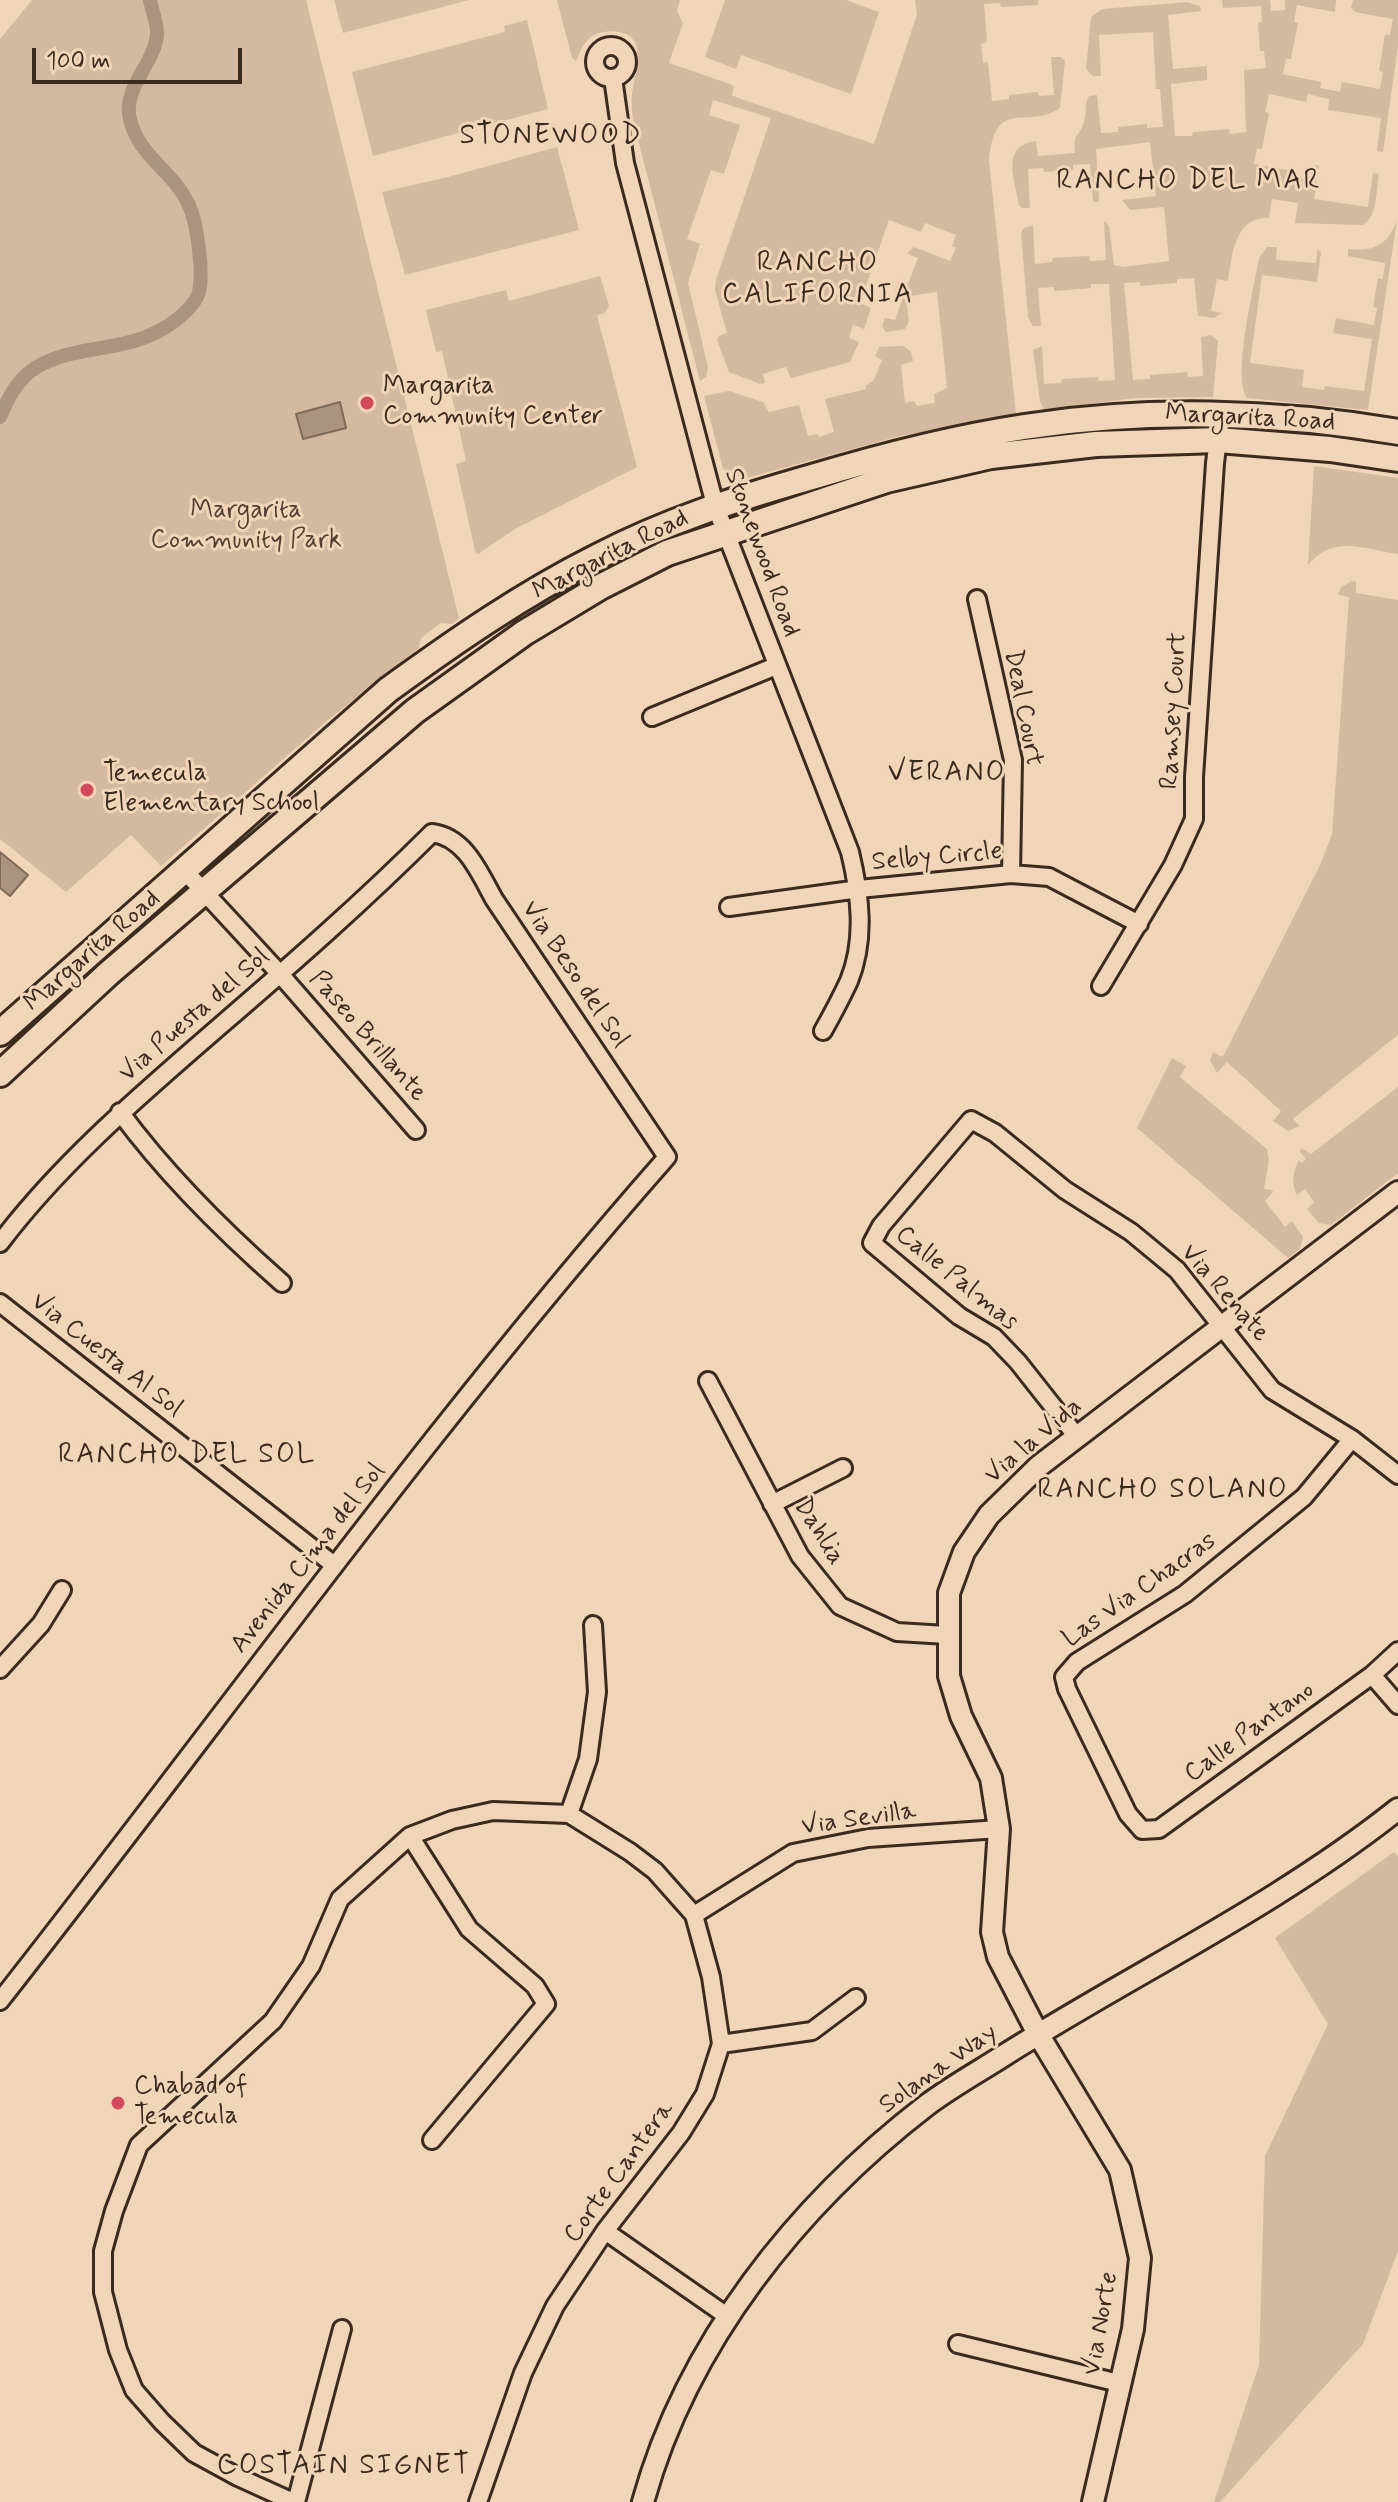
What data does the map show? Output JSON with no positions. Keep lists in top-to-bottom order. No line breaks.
{"streets":{"main road":["Margarita Road"],"street":["Stonewood Road","Deal Court","Ramsey Court","Selby Circle","Via Beso del Sol","Via Puesta del Sol","Paseo Brillante","Calle Palmas","Via Renate","Via Cuesta Al Sol","Via la Vida","Dahlia","Avenida Cima del Sol","Las Via Chacras","Calle Pantano","Via Sevilla","Solana Way","Corte Cantera","Via Norte"]},"crossings":[["Margarita Road","Stonewood Road"],["Margarita Road","Ramsey Court"],["Margarita Road","Paseo Brillante"],["Stonewood Road","Selby Circle"],["Deal Court","Selby Circle"],["Ramsey Court","Selby Circle"],["Via Beso del Sol","Via Puesta del Sol"],["Via Beso del Sol","Avenida Cima del Sol"],["Via Puesta del Sol","Paseo Brillante"],["Calle Palmas","Via Renate"],["Calle Palmas","Via la Vida"],["Via Renate","Via la Vida"],["Via Renate","Las Via Chacras"],["Via Cuesta Al Sol","Avenida Cima del Sol"],["Via la Vida","Dahlia"],["Via la Vida","Via Sevilla"],["Via la Vida","Solana Way"],["Via la Vida","Via Norte"],["Las Via Chacras","Calle Pantano"],["Via Sevilla","Corte Cantera"],["Solana Way","Via Norte"]],"districts":["STONEWOOD","RANCHO DEL MAR","RANCHO CALIFORNIA","VERANO","RANCHO DEL SOL","RANCHO SOLANO","COSTAIN SIGNET"],"parks":["Margarita Community Park"],"places":["Margarita Community Center","Temecula Elementary School","Chabad of Temecula"],"scale_bar":"100 m"}
